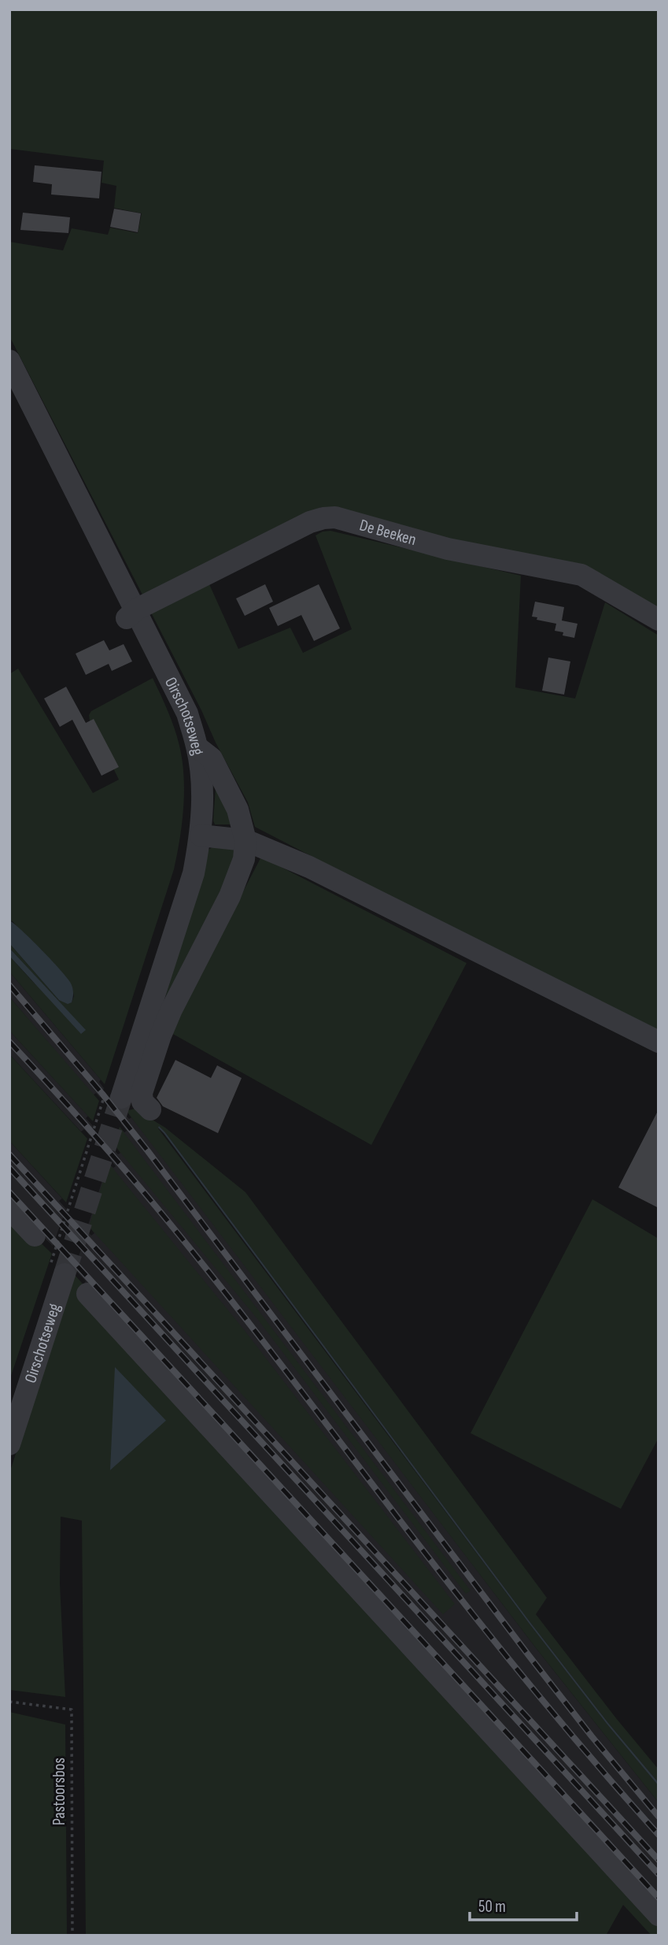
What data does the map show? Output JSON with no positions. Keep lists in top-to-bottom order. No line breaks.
{"streets":{"street":["De Beeken","Oirschotseweg"],"path":["Pastoorsbos"]},"crossings":[["De Beeken","Oirschotseweg"]],"scale_bar":"50 m"}
